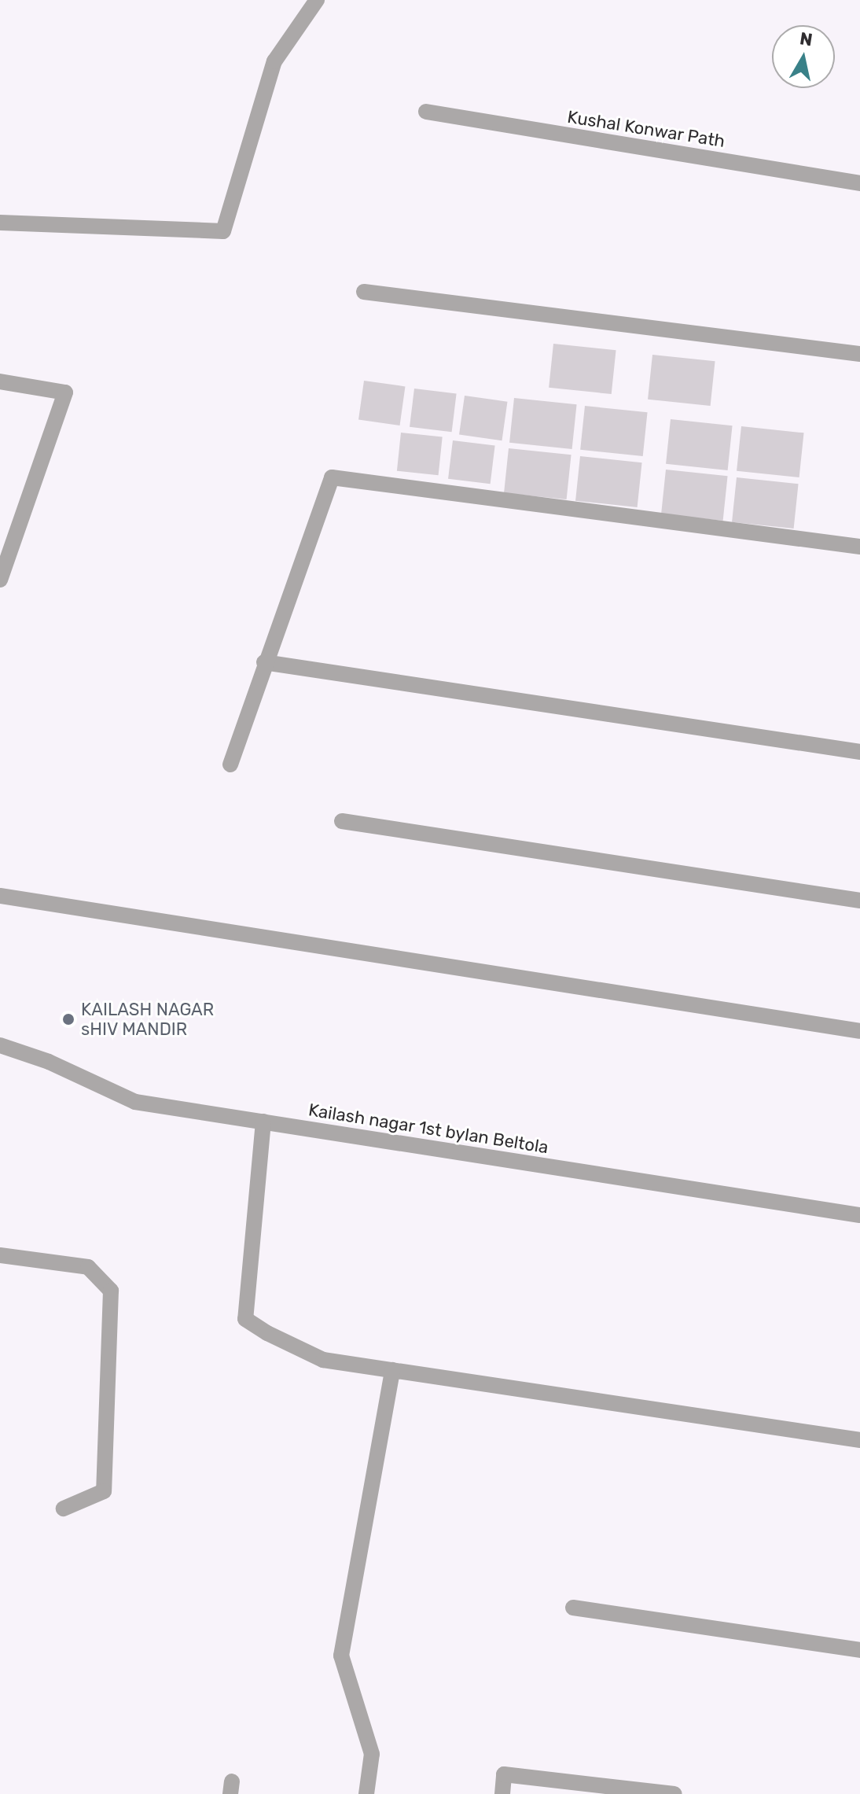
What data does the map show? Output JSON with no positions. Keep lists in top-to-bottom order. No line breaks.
{"streets":{"street":["Kushal Konwar Path","Kailash nagar 1st bylan Beltola"]},"places":["KAILASH NAGAR sHIV MANDIR"],"north":"top"}
